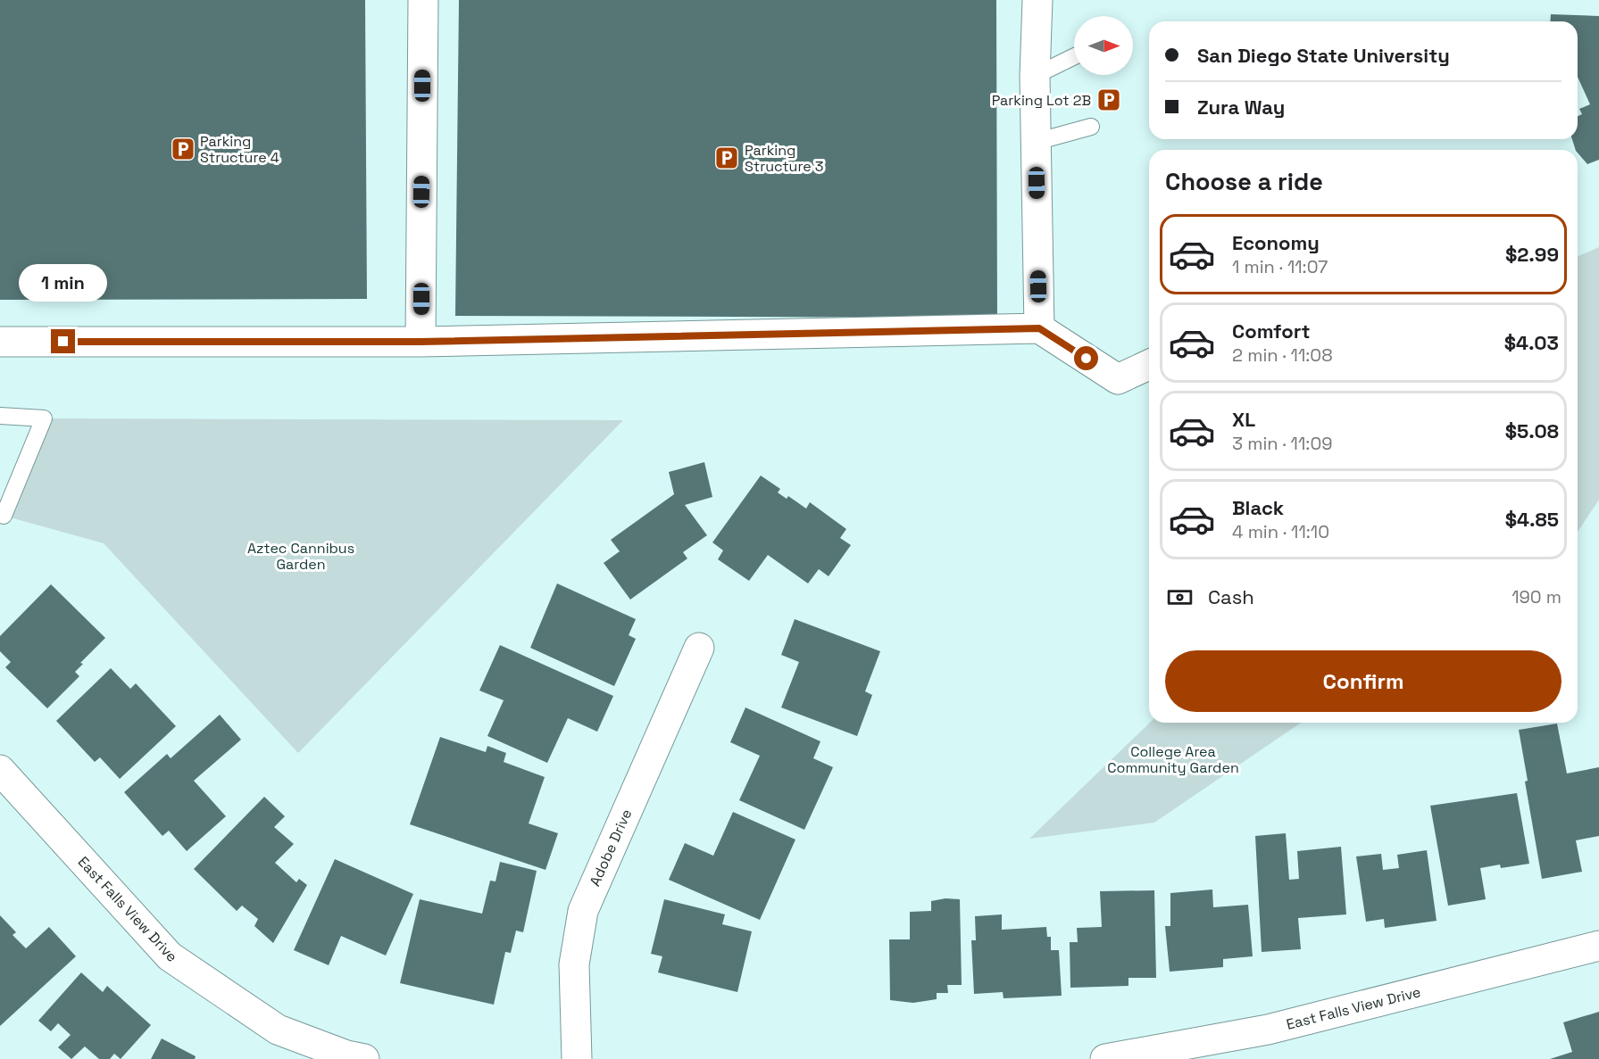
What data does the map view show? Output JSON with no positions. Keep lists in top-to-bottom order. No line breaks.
{"streets":{"street":["Adobe Drive","East Falls View Drive"]},"parks":["Aztec Cannibus Garden","College Area Community Garden"],"places":{"parking":["Parking Lot 2B","Parking Structure 4","Parking Structure 3"]},"north":"right","page":{"banner":["San Diego State University","Zura Way"],"heading":"Choose a ride","list":[{"name":"Economy","note":"1 min · 11:07","value":"$2.99"},{"name":"Comfort","note":"2 min · 11:08","value":"$4.03"},{"name":"XL","note":"3 min · 11:09","value":"$5.08"},{"name":"Black","note":"4 min · 11:10","value":"$4.85"}],"bubble":"1 min","pay":["Cash","190 m"],"buttons":"Confirm"}}
